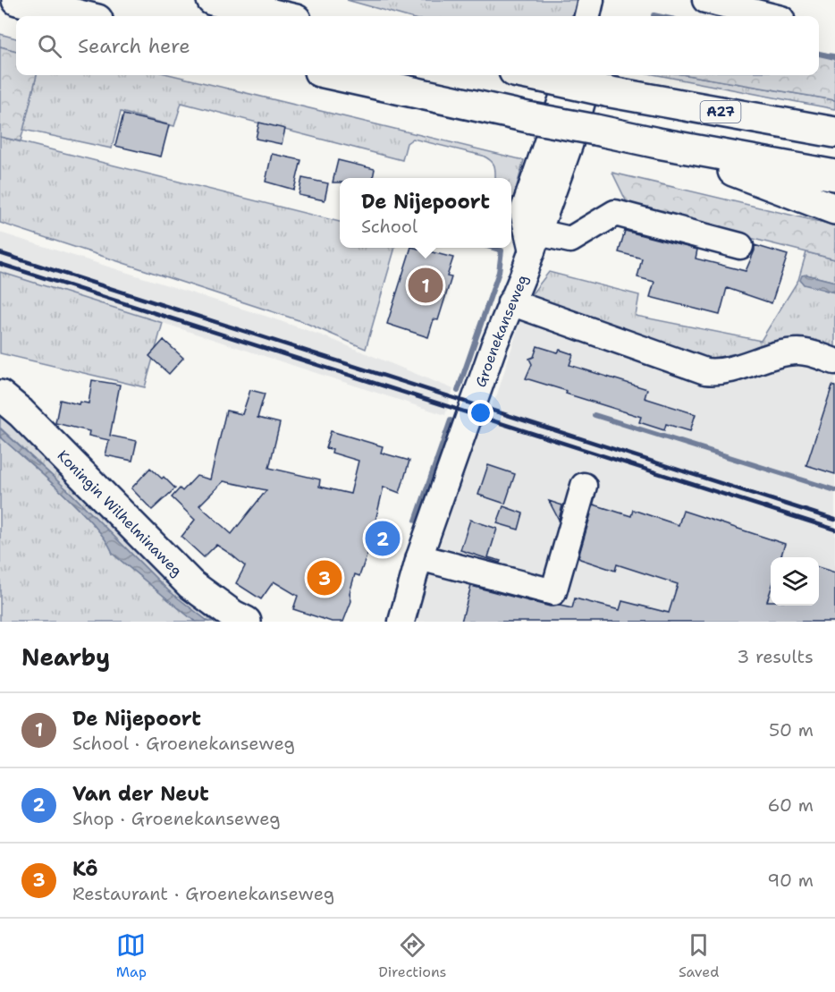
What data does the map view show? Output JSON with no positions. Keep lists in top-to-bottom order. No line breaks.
{"streets":{"main road":["A27","Koningin Wilhelminaweg"],"street":["Groenekanseweg"]},"crossings":[["A27","Groenekanseweg"]],"page":{"search":"Search here","popup":["De Nijepoort","School"],"pins":["1","2","3"],"heading":["Nearby","3 results"],"list":[{"mark":"1","name":"De Nijepoort","note":"School · Groenekanseweg","value":"50 m"},{"mark":"2","name":"Van der Neut","note":"Shop · Groenekanseweg","value":"60 m"},{"mark":"3","name":"Kô","note":"Restaurant · Groenekanseweg","value":"90 m"}],"nav":["Map","Directions","Saved"]}}
